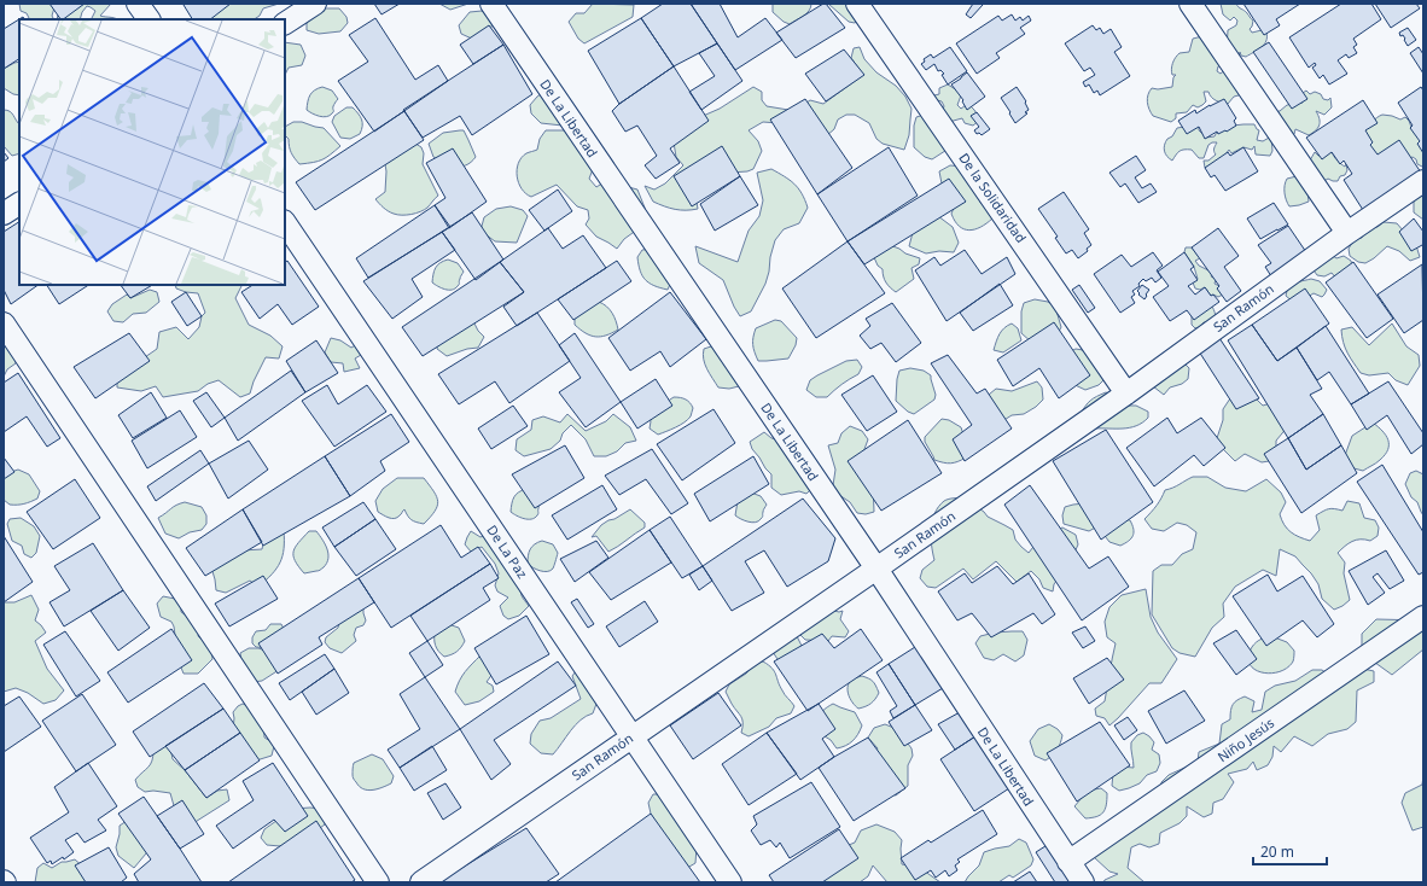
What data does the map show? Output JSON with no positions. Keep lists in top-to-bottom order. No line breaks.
{"streets":{"street":["De La Libertad","De la Solidaridad","San Ramón","De La Paz","Niño Jesús"]},"crossings":[["De La Libertad","San Ramón"],["De La Libertad","Niño Jesús"],["De la Solidaridad","San Ramón"],["San Ramón","De La Paz"]],"scale_bar":"20 m"}
